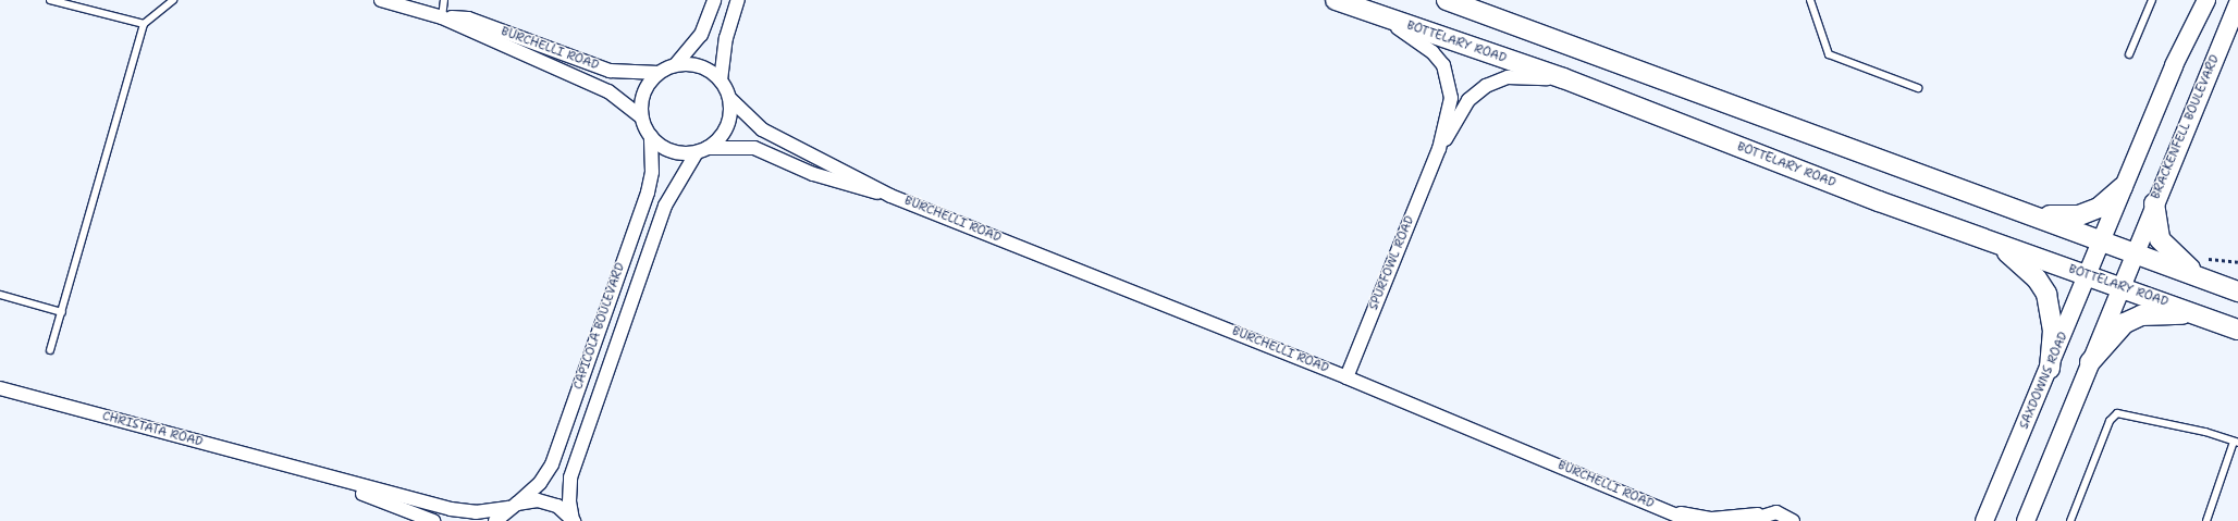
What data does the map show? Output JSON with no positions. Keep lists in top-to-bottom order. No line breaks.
{"streets":{"main road":["BOTTELARY ROAD"],"street":["BURCHELLI ROAD","BRACKENFELL BOULEVARD","SPURFOWL ROAD","CAPICOLA BOULEVARD","SAXDOWNS ROAD","CHRISTATA ROAD"]},"crossings":[["BOTTELARY ROAD","SPURFOWL ROAD"],["BOTTELARY ROAD","SAXDOWNS ROAD"],["BURCHELLI ROAD","SPURFOWL ROAD"],["BURCHELLI ROAD","CAPICOLA BOULEVARD"],["CAPICOLA BOULEVARD","CHRISTATA ROAD"]]}
